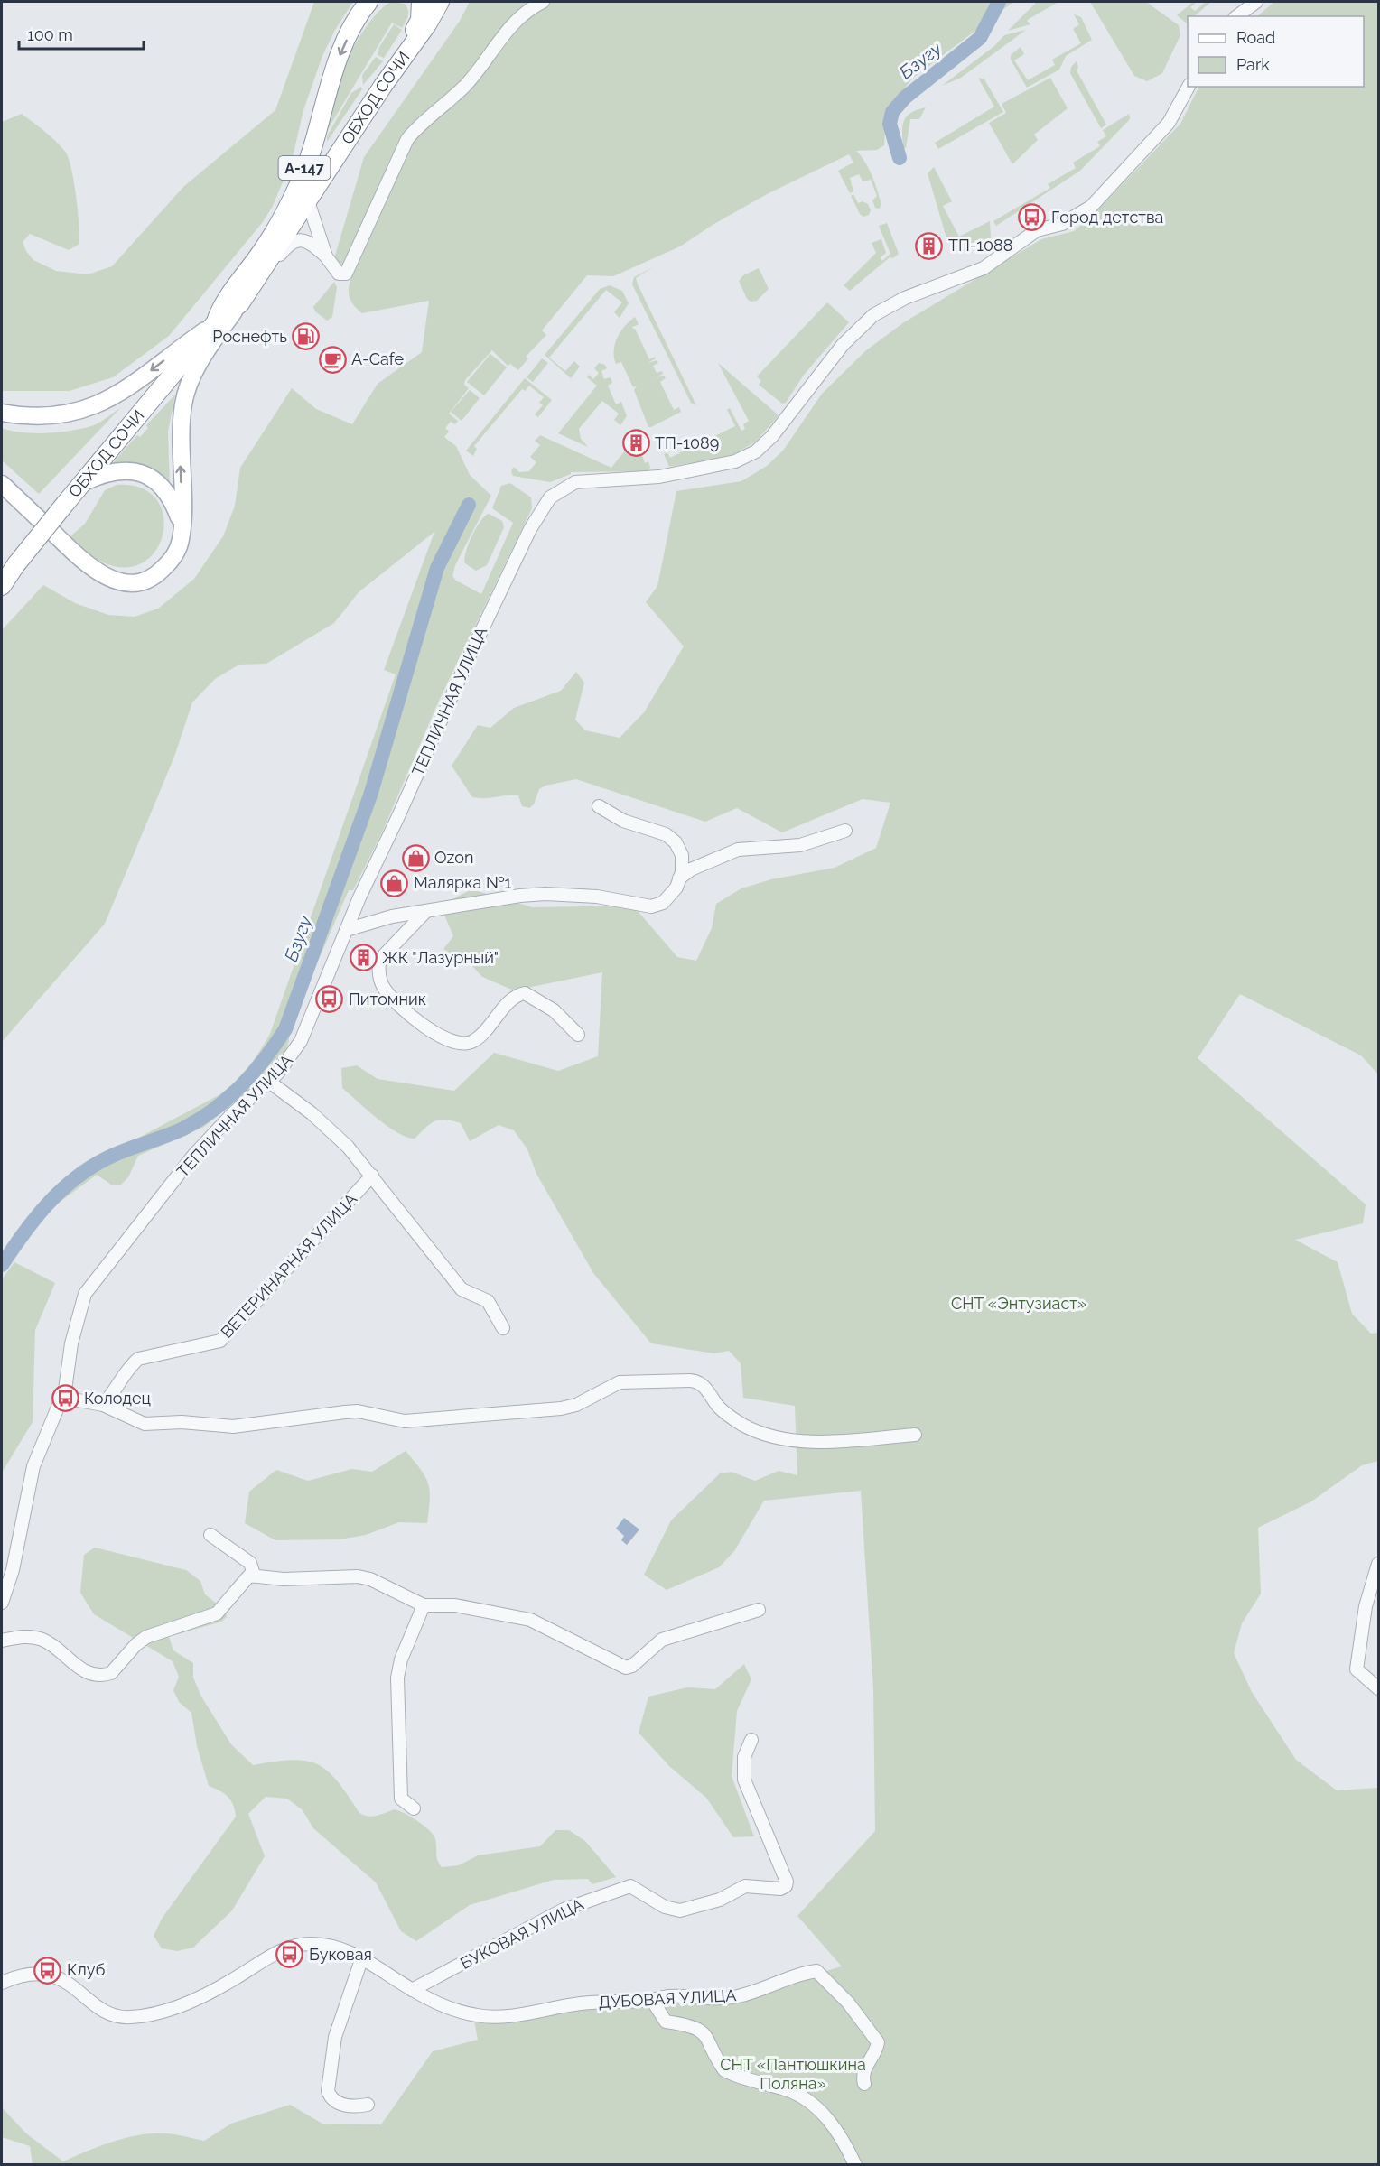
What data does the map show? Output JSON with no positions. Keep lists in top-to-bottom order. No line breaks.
{"streets":{"highway":["ОБХОД СОЧИ","А-147"],"street":["ТЕПЛИЧНАЯ УЛИЦА","ВЕТЕРИНАРНАЯ УЛИЦА","БУКОВАЯ УЛИЦА","ДУБОВАЯ УЛИЦА"]},"crossings":[["ОБХОД СОЧИ","А-147"],["БУКОВАЯ УЛИЦА","ДУБОВАЯ УЛИЦА"]],"water":["Бзугу"],"parks":["СНТ «Энтузиаст»","СНТ «Пантюшкина Поляна»"],"places":{"bus stop":["Город детства","Питомник","Колодец","Буковая","Клуб"],"building":["ТП-1088","ТП-1089","ЖК \"Лазурный\""],"fuel station":["Роснефть"],"cafe":["A-Cafe"],"shop":["Ozon","Малярка №1"]},"legend":["Road","Park"],"scale_bar":"100 m"}
